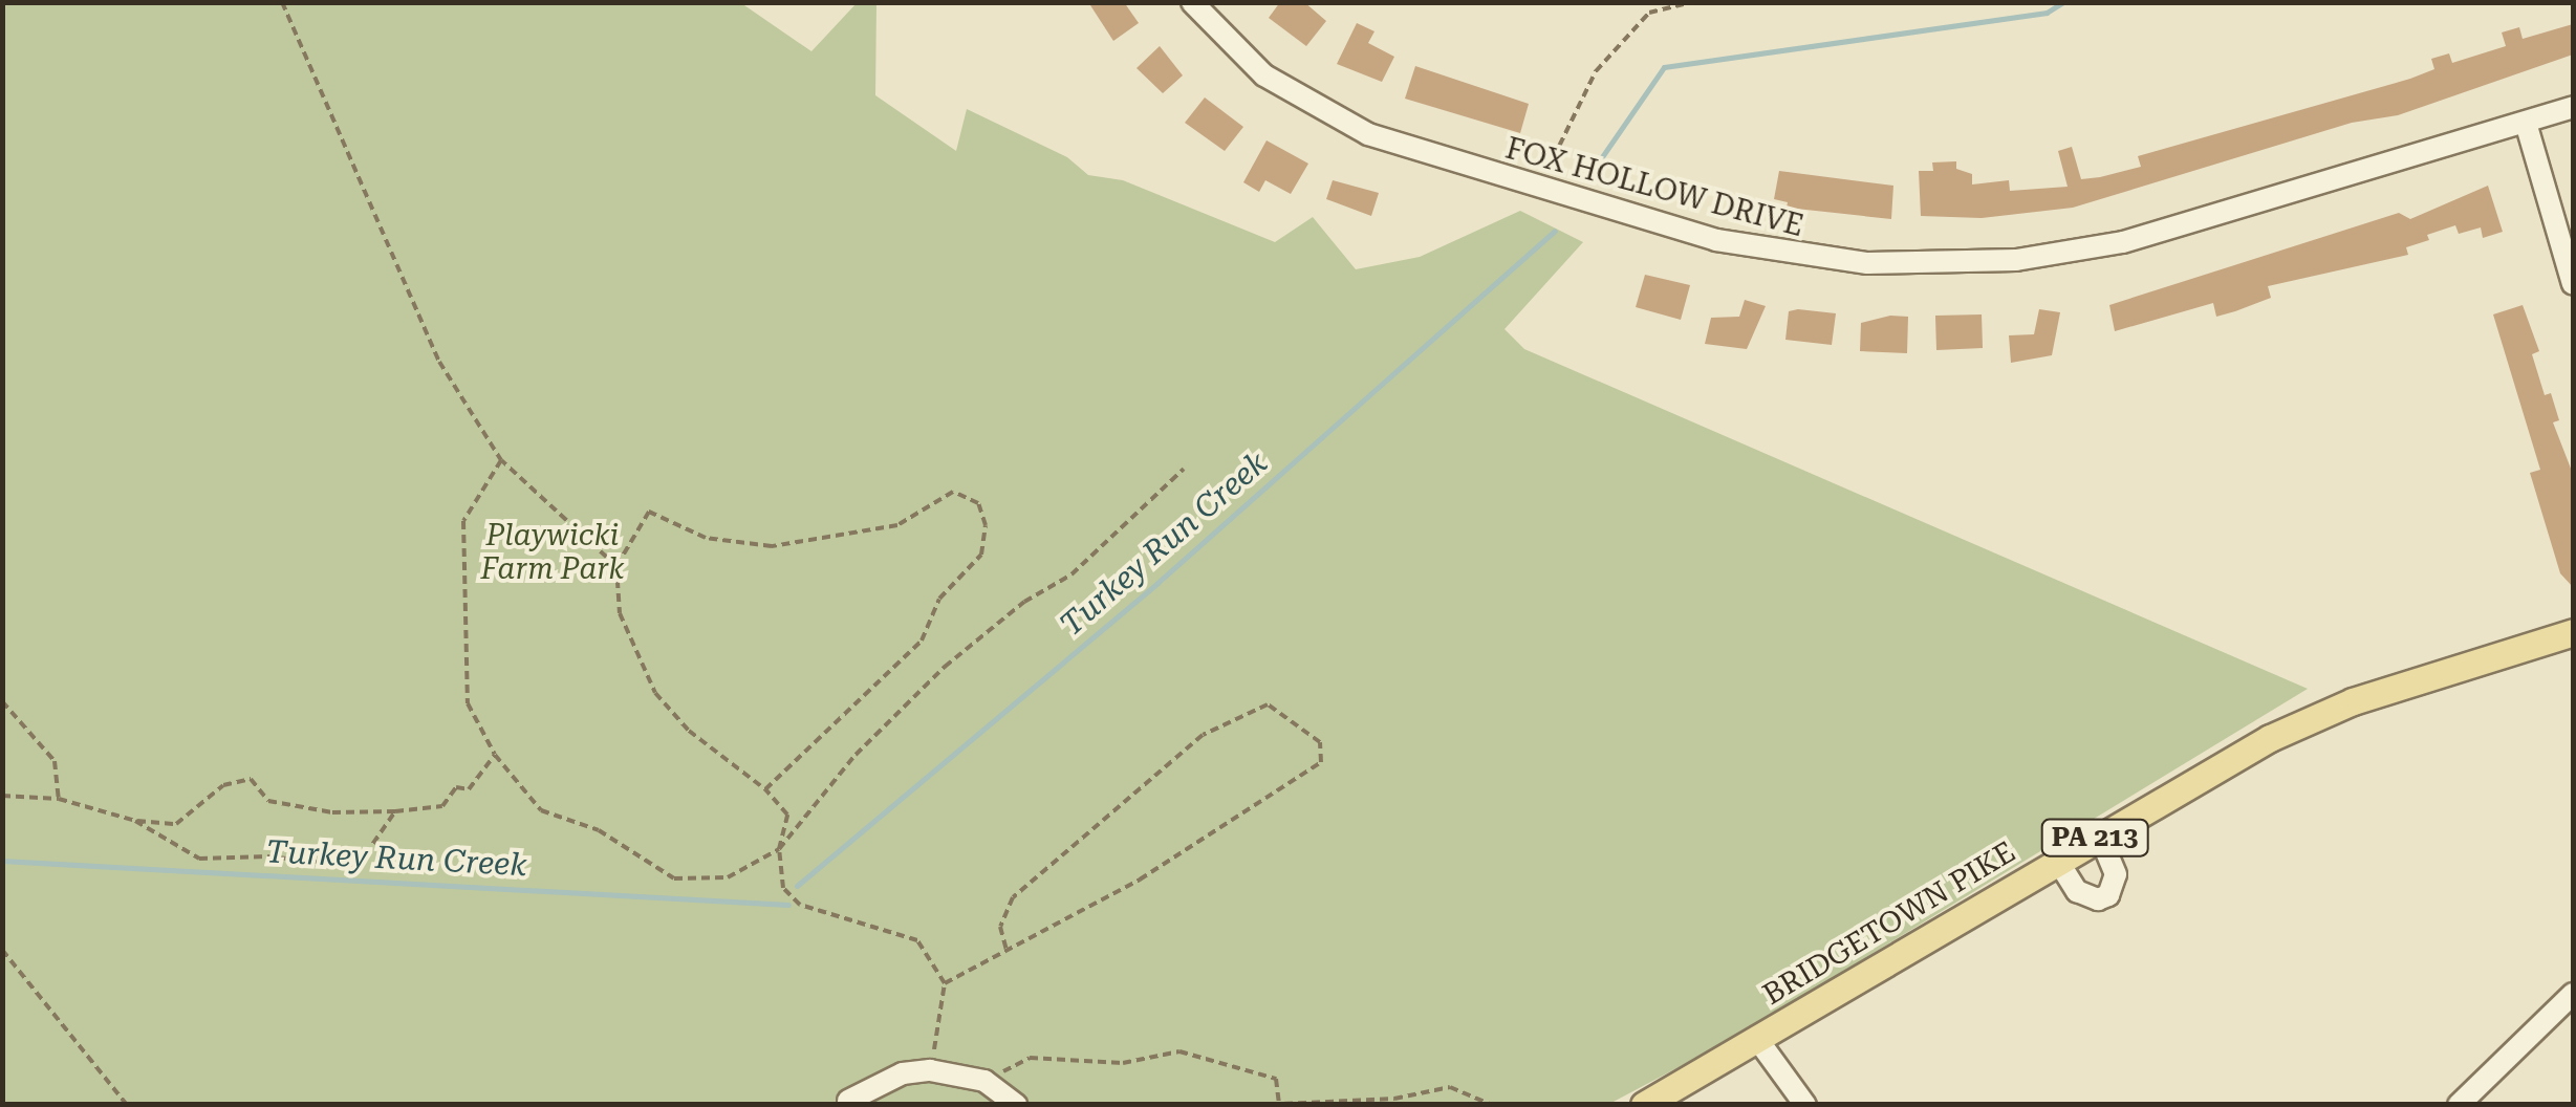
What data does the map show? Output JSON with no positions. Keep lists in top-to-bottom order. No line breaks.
{"streets":{"main road":["PA 213","BRIDGETOWN PIKE"],"street":["FOX HOLLOW DRIVE"]},"water":["Turkey Run Creek"],"parks":["Playwicki Farm Park"]}
